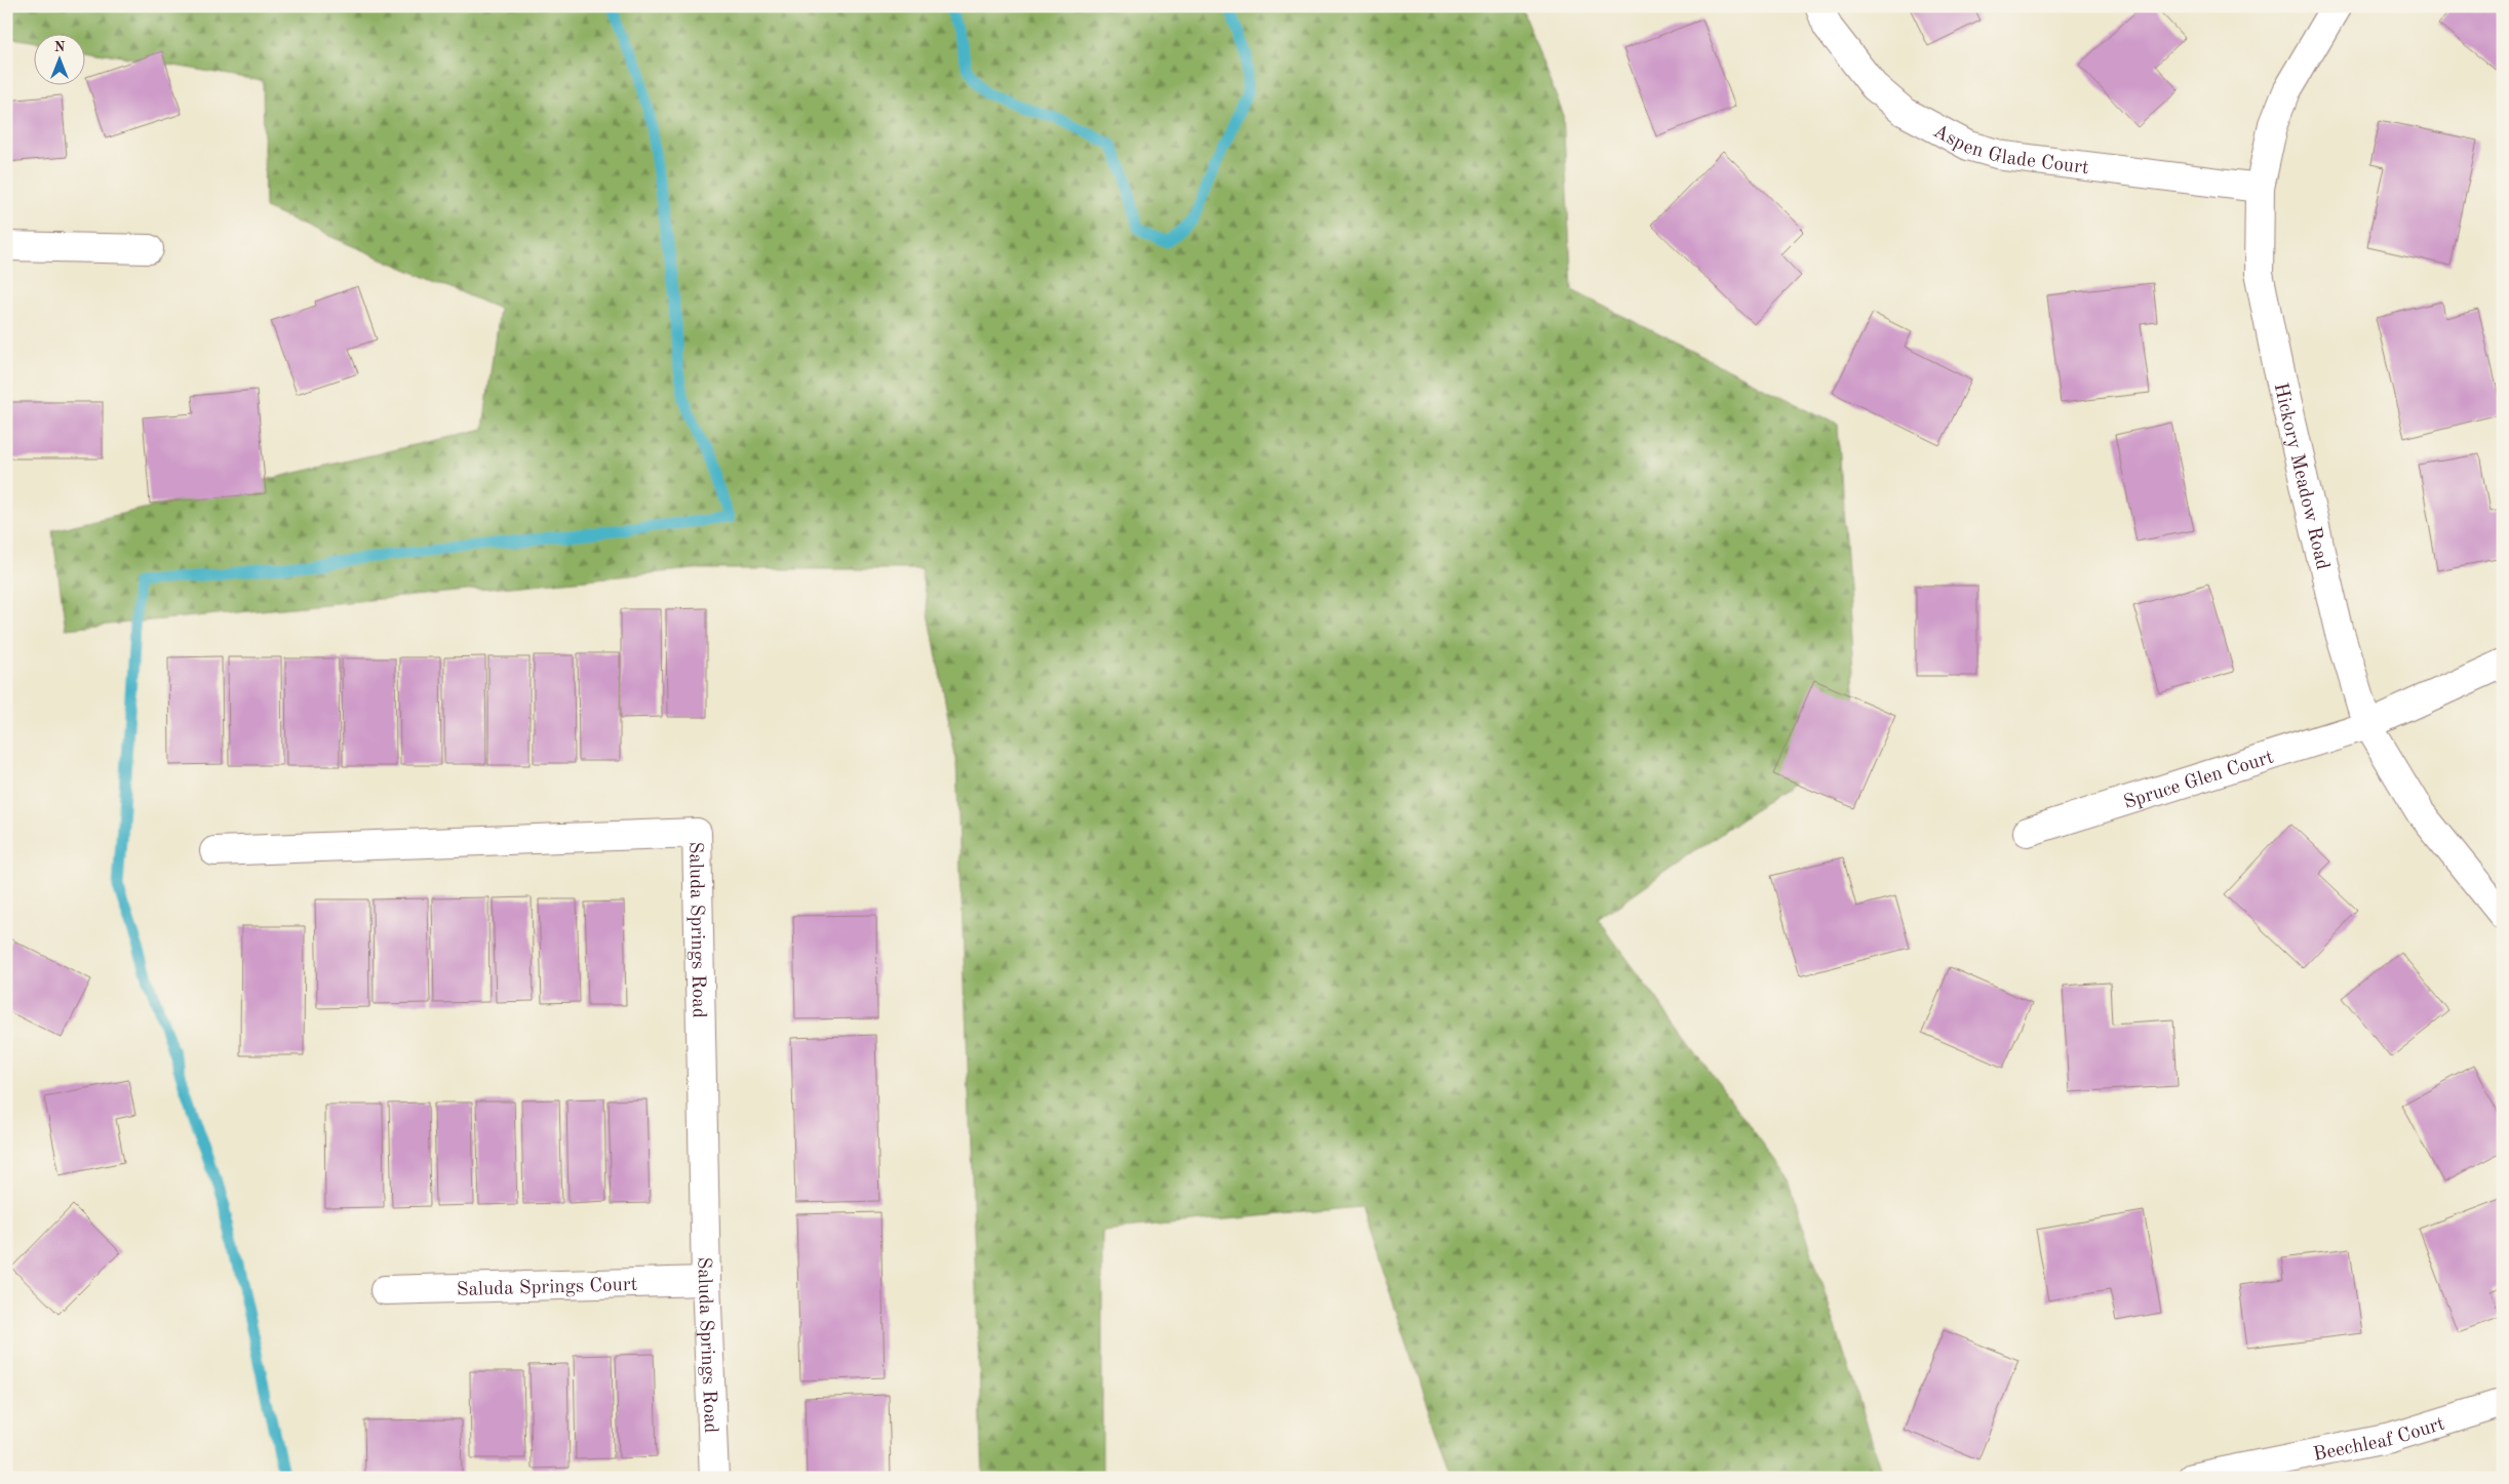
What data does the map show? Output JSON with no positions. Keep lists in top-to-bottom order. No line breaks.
{"streets":{"street":["Aspen Glade Court","Hickory Meadow Road","Spruce Glen Court","Saluda Springs Road","Saluda Springs Court","Beechleaf Court"]},"crossings":[["Aspen Glade Court","Hickory Meadow Road"],["Hickory Meadow Road","Spruce Glen Court"],["Saluda Springs Road","Saluda Springs Court"]],"north":"top"}
